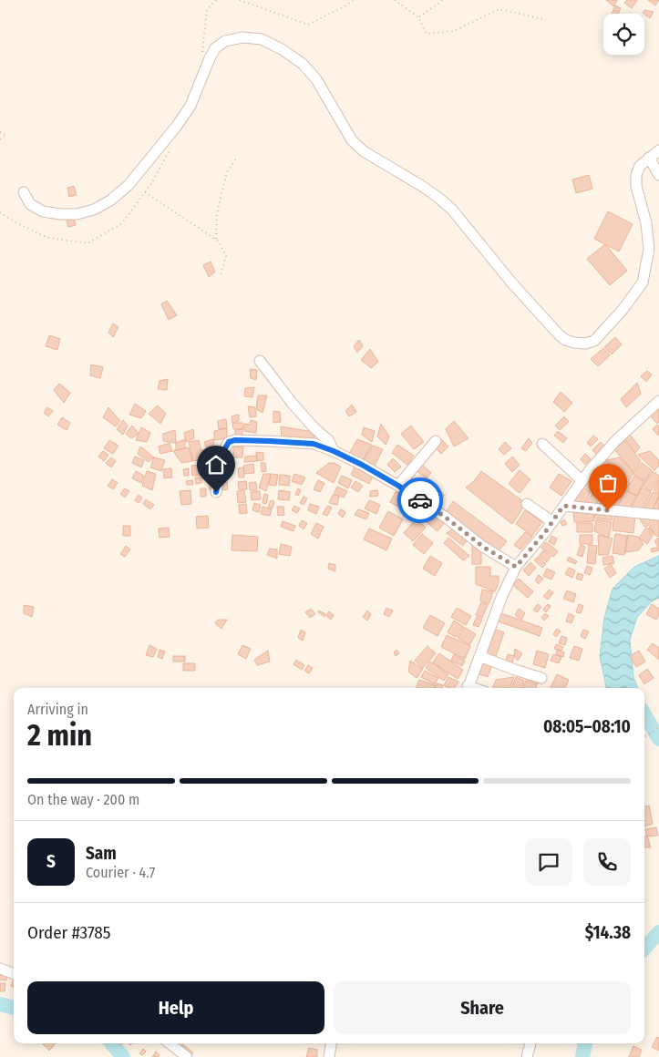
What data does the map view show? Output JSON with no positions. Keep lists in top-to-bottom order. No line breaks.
{"page":{"heading":["2 min","Arriving in","08:05–08:10"],"panel":["Sam","Courier · 4.7","Order #3785","$14.38"],"bar":"On the way · 200 m","round":"S","buttons":["Help","Share"]}}
